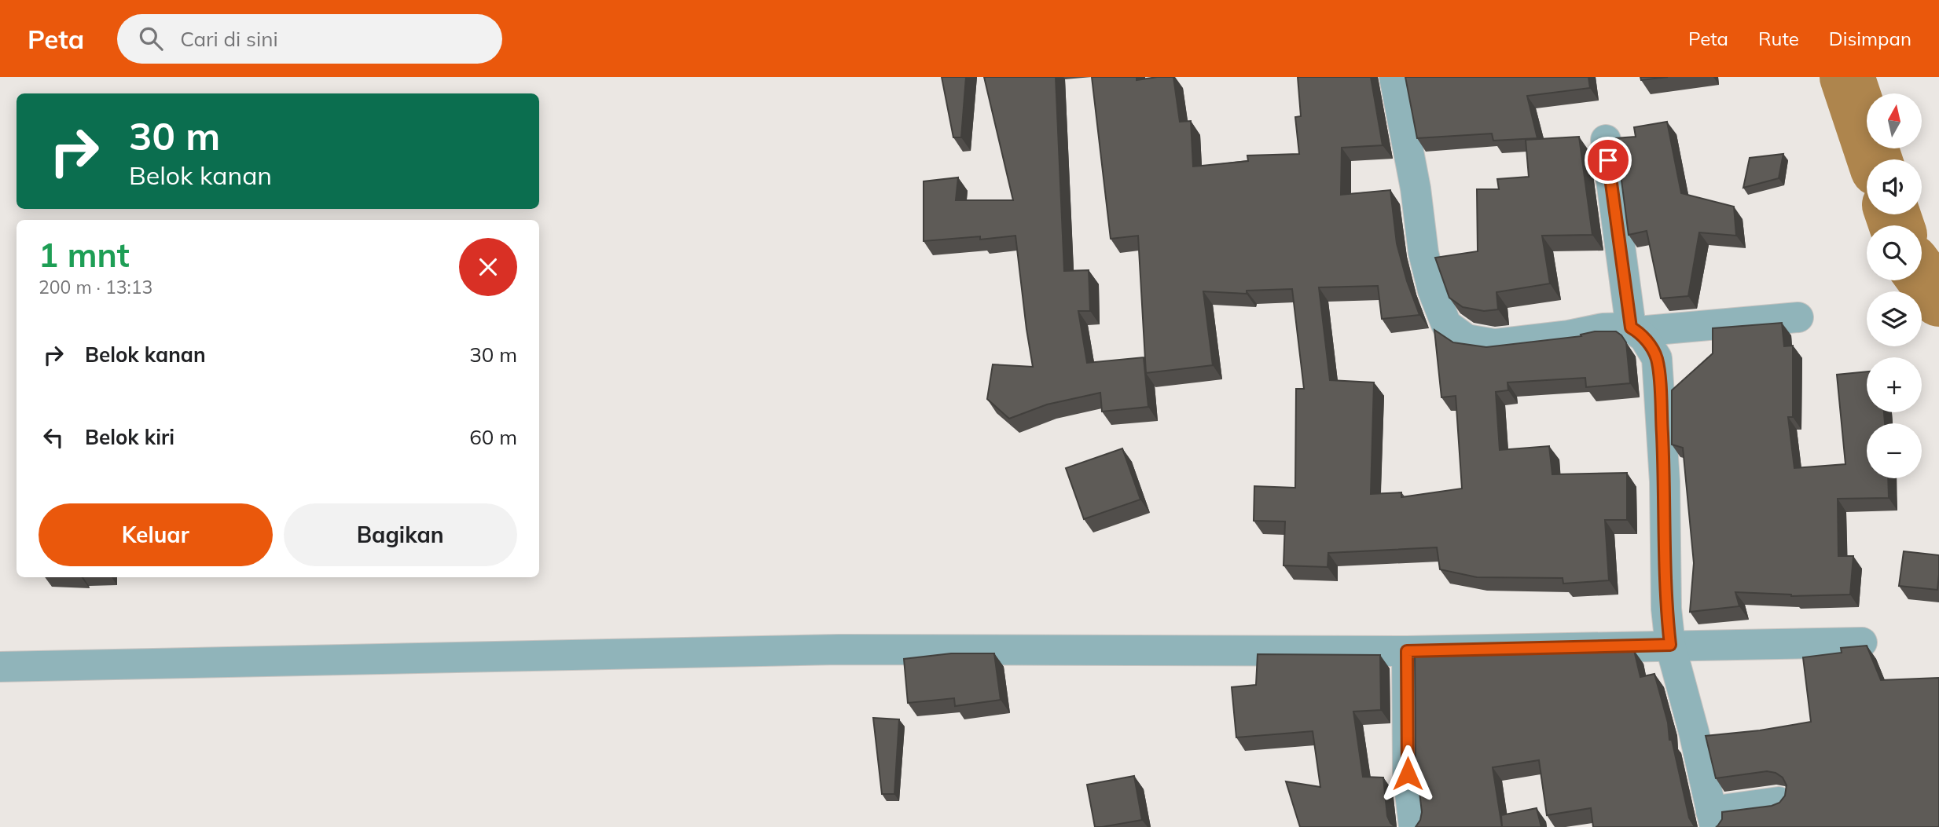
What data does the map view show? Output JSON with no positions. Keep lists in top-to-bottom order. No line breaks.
{"north":"top","page":{"header":"Peta","search":"Cari di sini","nav":["Peta","Rute","Disimpan"],"map_buttons":["+","−"],"turn":["30 m","Belok kanan"],"heading":["1 mnt","200 m · 13:13"],"list":[{"name":"Belok kanan","value":"30 m"},{"name":"Belok kiri","value":"60 m"}],"buttons":["Keluar","Bagikan"]}}
